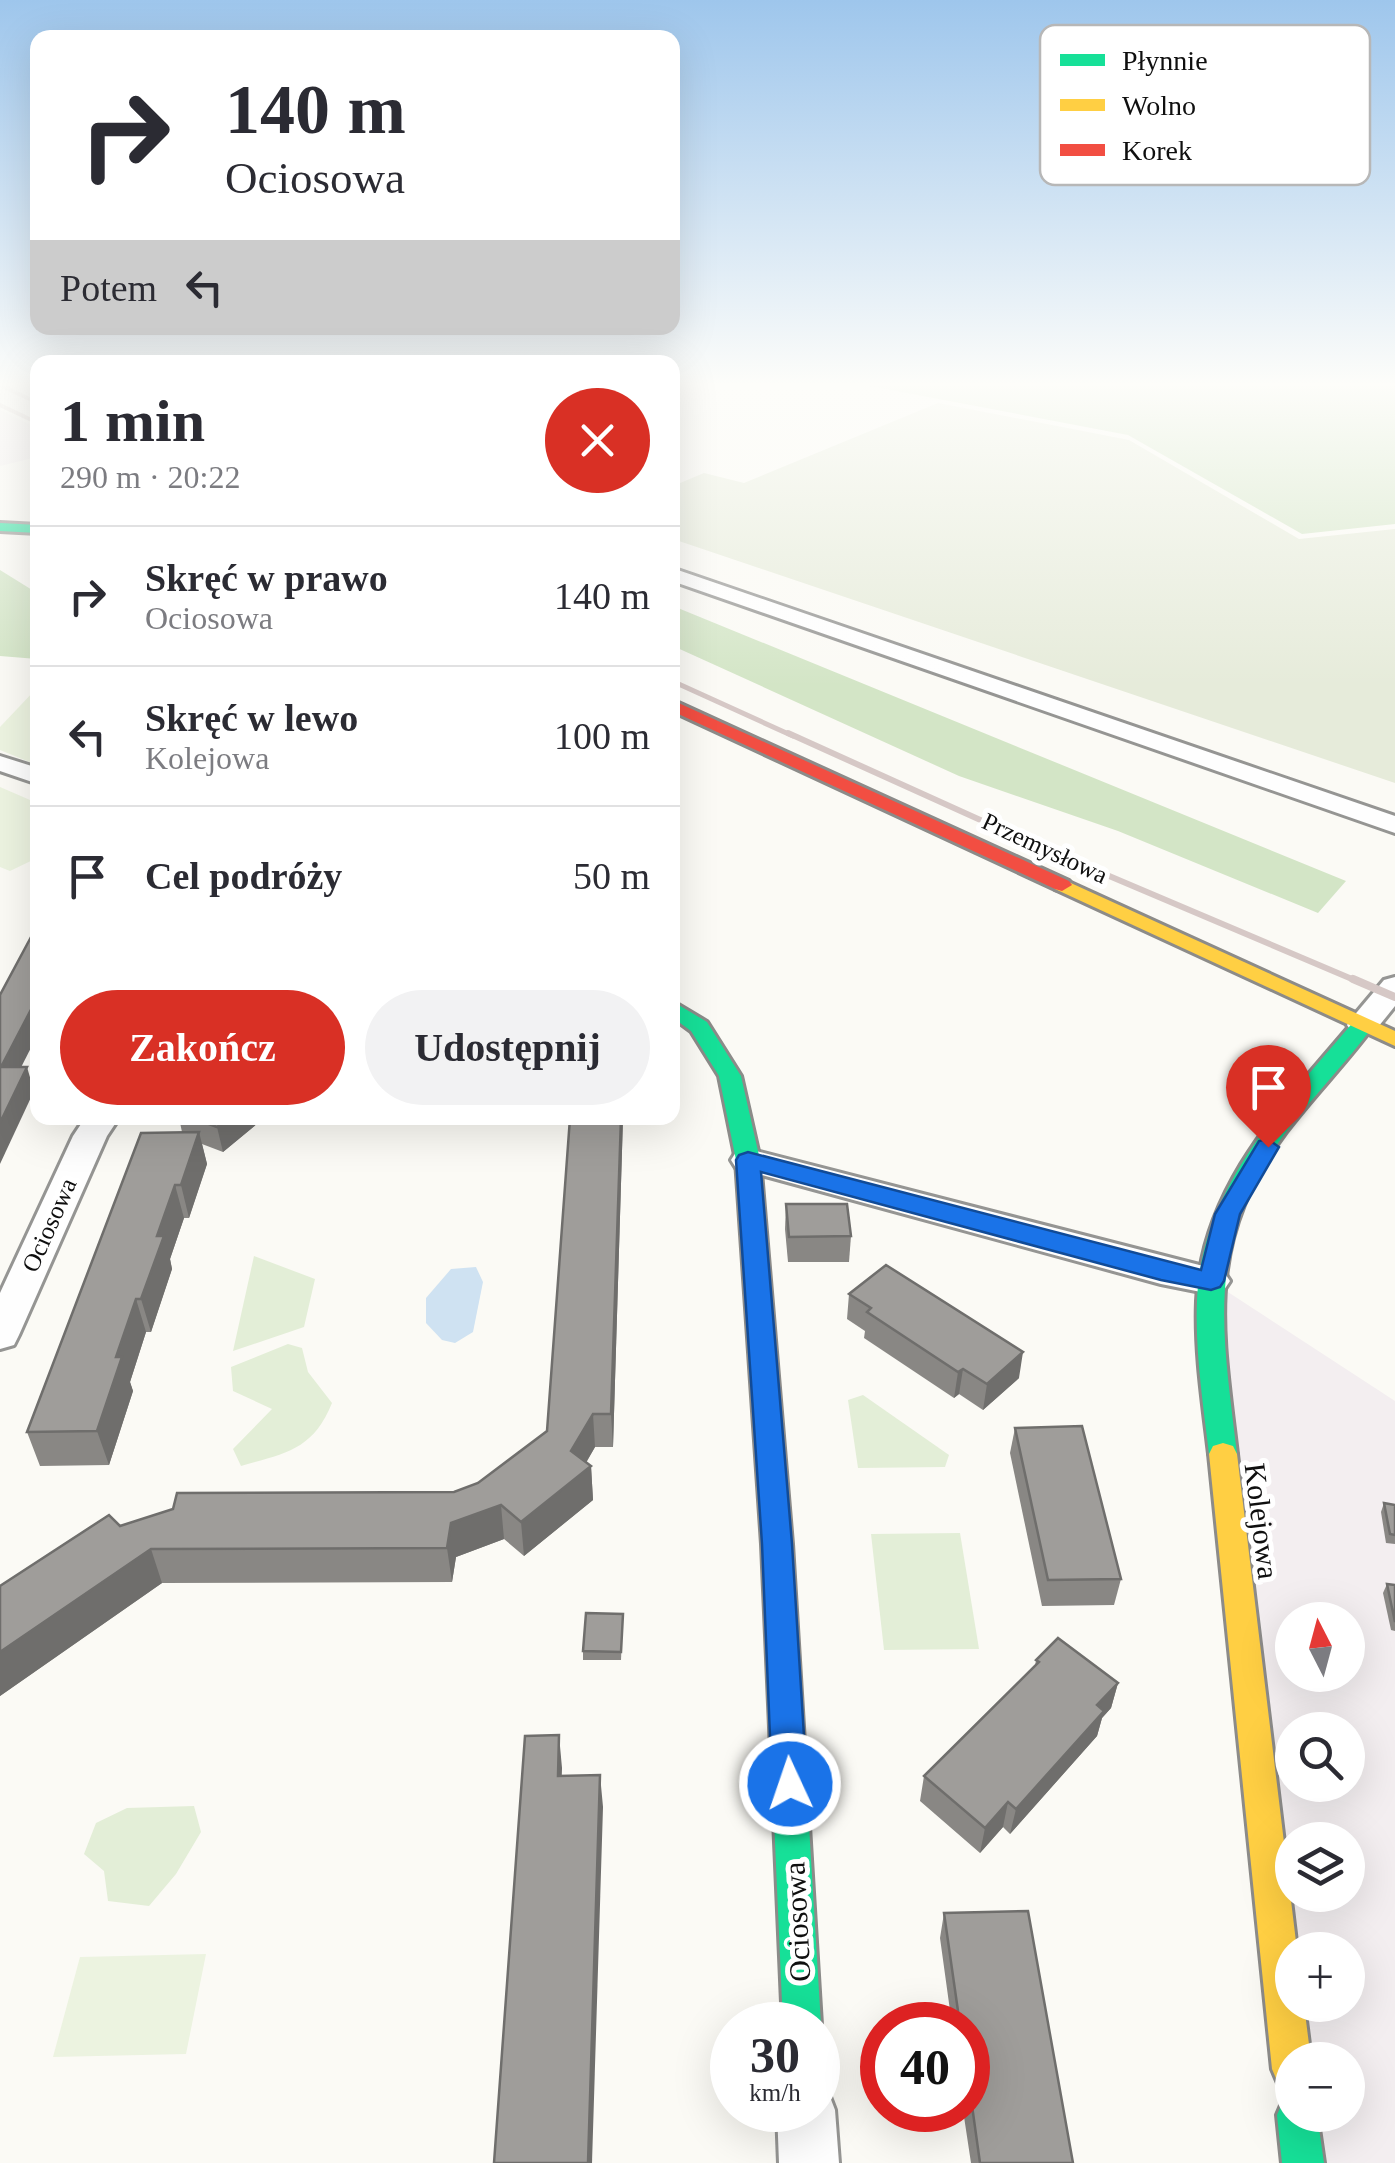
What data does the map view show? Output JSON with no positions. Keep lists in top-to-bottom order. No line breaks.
{"streets":{"street":["Przemysłowa","Ociosowa","Kolejowa"]},"crossings":[["Przemysłowa","Kolejowa"]],"legend":["Płynnie","Wolno","Korek"],"north":"top","page":{"turn":["140 m","Ociosowa"],"then":"Potem","heading":["1 min","290 m · 20:22"],"list":[{"name":"Skręć w prawo","note":"Ociosowa","value":"140 m"},{"name":"Skręć w lewo","note":"Kolejowa","value":"100 m"},{"name":"Cel podróży","value":"50 m"}],"buttons":["Zakończ","Udostępnij"],"map_buttons":["+","−"],"speed":"30 km/h","limit":"40"}}
